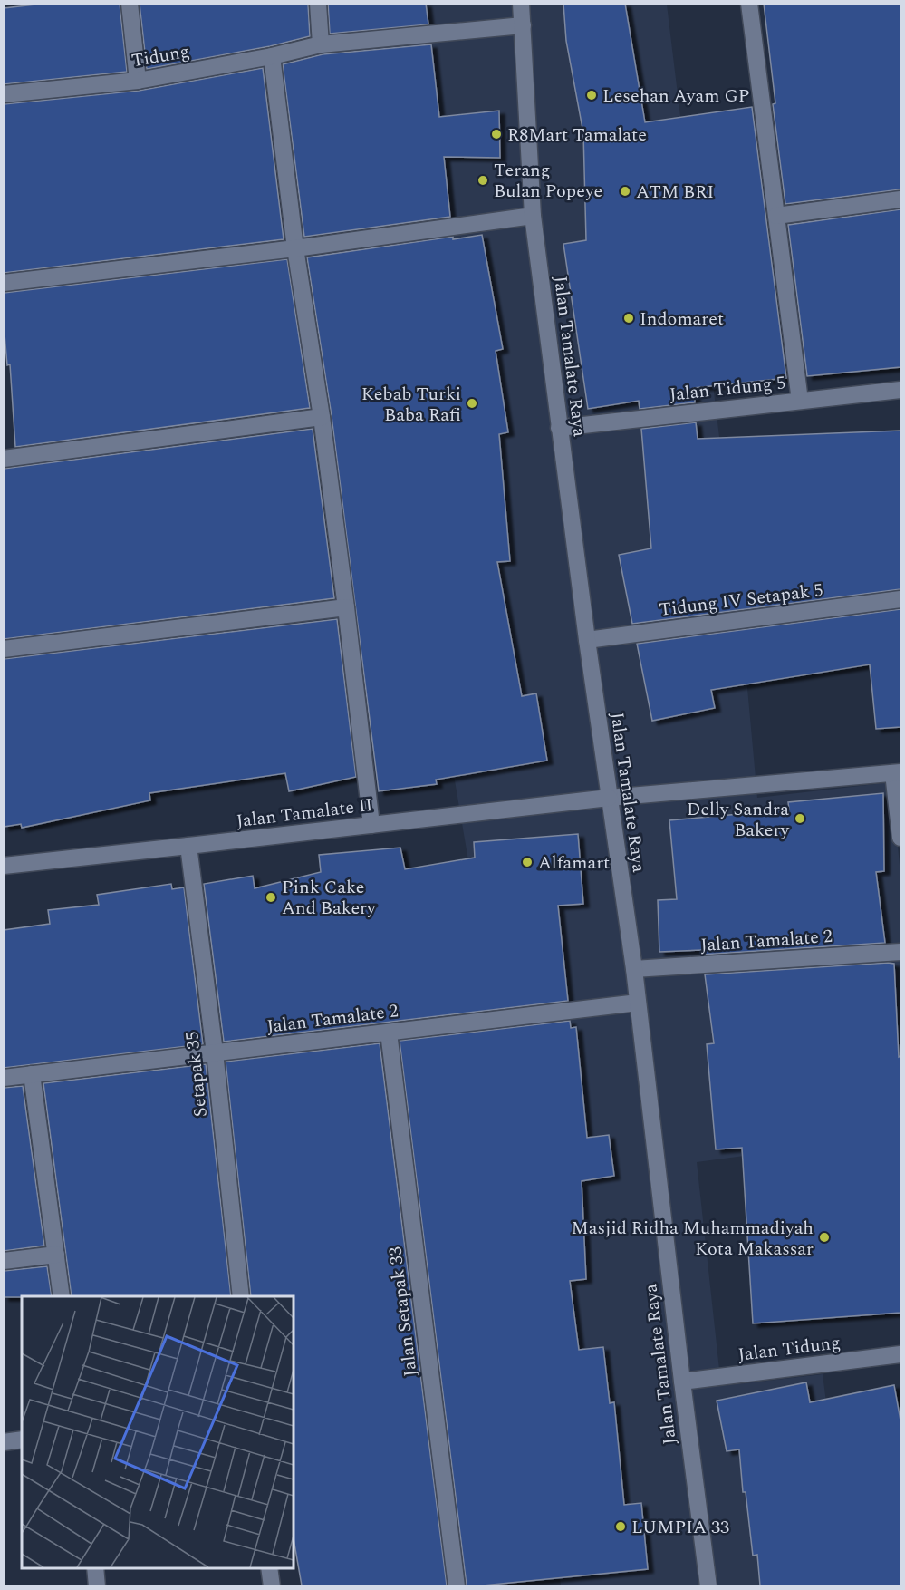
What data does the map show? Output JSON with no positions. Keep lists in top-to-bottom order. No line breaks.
{"streets":{"street":["Tidung","Jalan Tamalate Raya","Jalan Tidung 5","Tidung IV Setapak 5","Jalan Tamalate II","Jalan Tamalate 2","Setapak 35","Jalan Setapak 33","Jalan Tidung"]},"crossings":[["Tidung","Jalan Tamalate Raya"],["Jalan Tamalate Raya","Jalan Tidung 5"],["Jalan Tamalate Raya","Tidung IV Setapak 5"],["Jalan Tamalate Raya","Jalan Tamalate II"],["Jalan Tamalate Raya","Jalan Tamalate 2"],["Jalan Tamalate Raya","Jalan Tidung"],["Jalan Tamalate II","Setapak 35"],["Jalan Tamalate 2","Setapak 35"],["Jalan Tamalate 2","Jalan Setapak 33"]],"places":["Lesehan Ayam GP","R8Mart Tamalate","Terang Bulan Popeye","ATM BRI","Indomaret","Kebab Turki Baba Rafi","Delly Sandra Bakery","Alfamart","Pink Cake And Bakery","Masjid Ridha Muhammadiyah Kota Makassar","LUMPIA 33"]}
